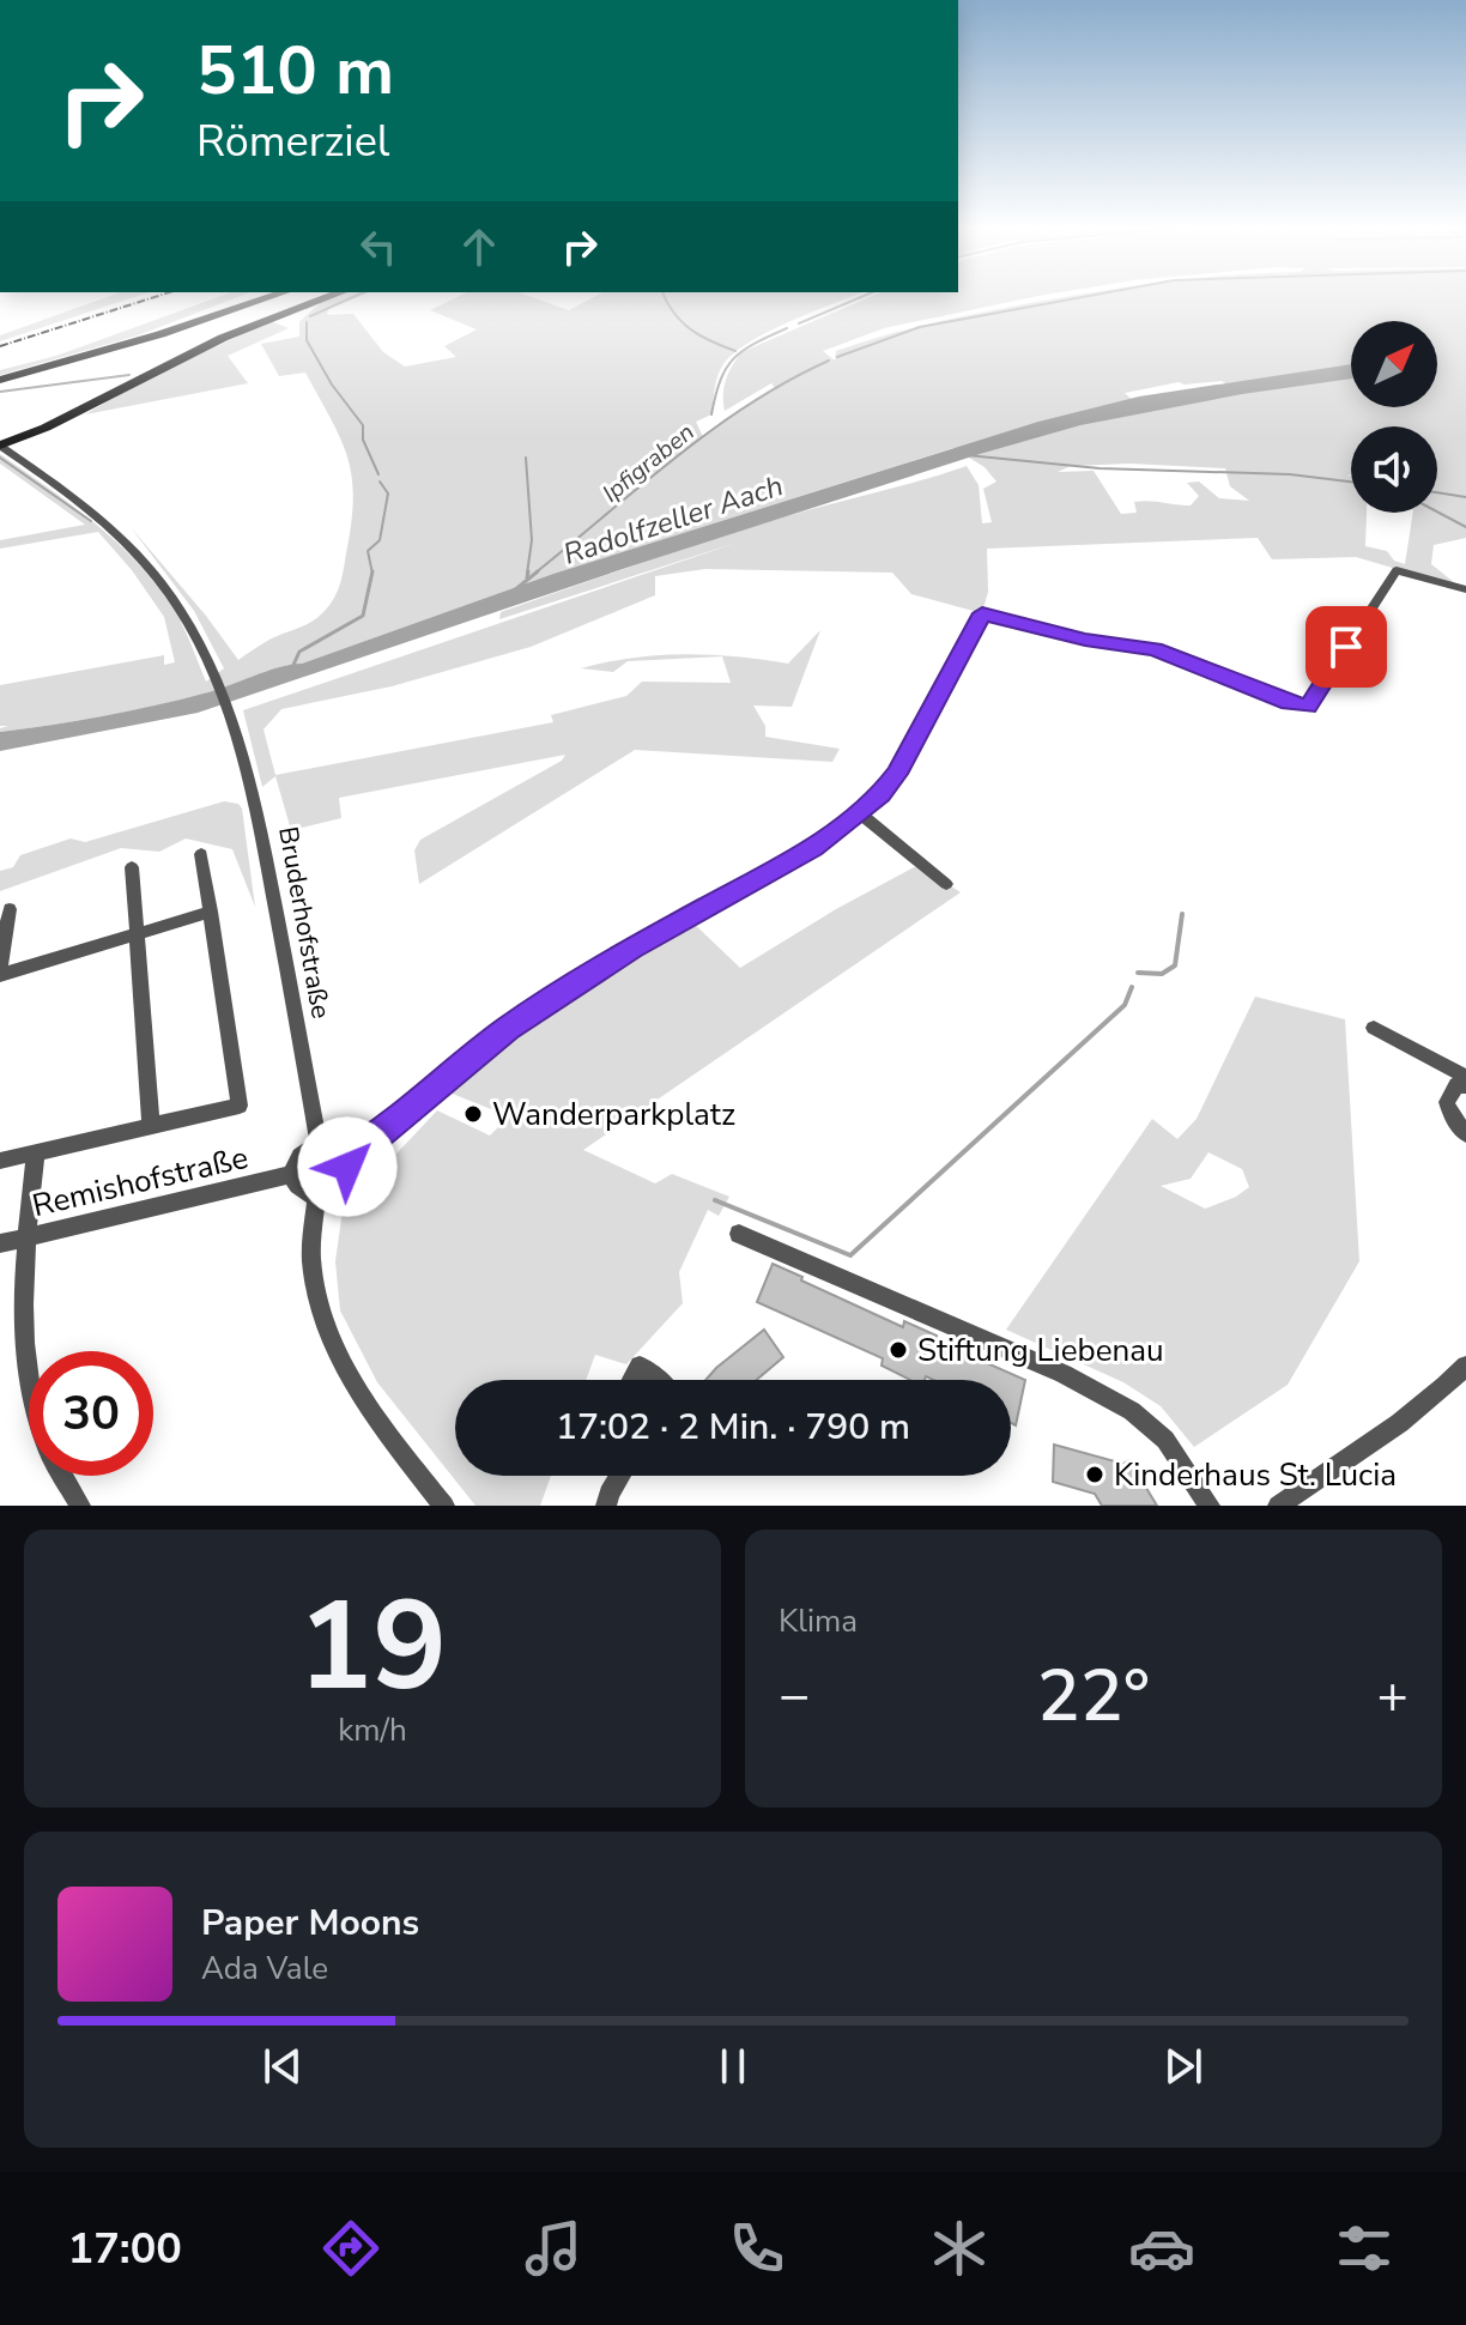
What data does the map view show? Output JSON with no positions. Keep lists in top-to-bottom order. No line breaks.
{"streets":{"street":["Bruderhofstraße","Remishofstraße"]},"crossings":[["Bruderhofstraße","Remishofstraße"]],"water":["Ipfigraben","Radolfzeller Aach"],"places":["Wanderparkplatz","Stiftung Liebenau","Kinderhaus St. Lucia"],"north":"top right","page":{"turn":["510 m","Römerziel"],"limit":"30","trip":"17:02 · 2 Min. · 790 m","tile":[["19","km/h"],"Klima"],"heat":["−","22°","+"],"song":["Paper Moons","Ada Vale"],"tabs":"17:00"}}
